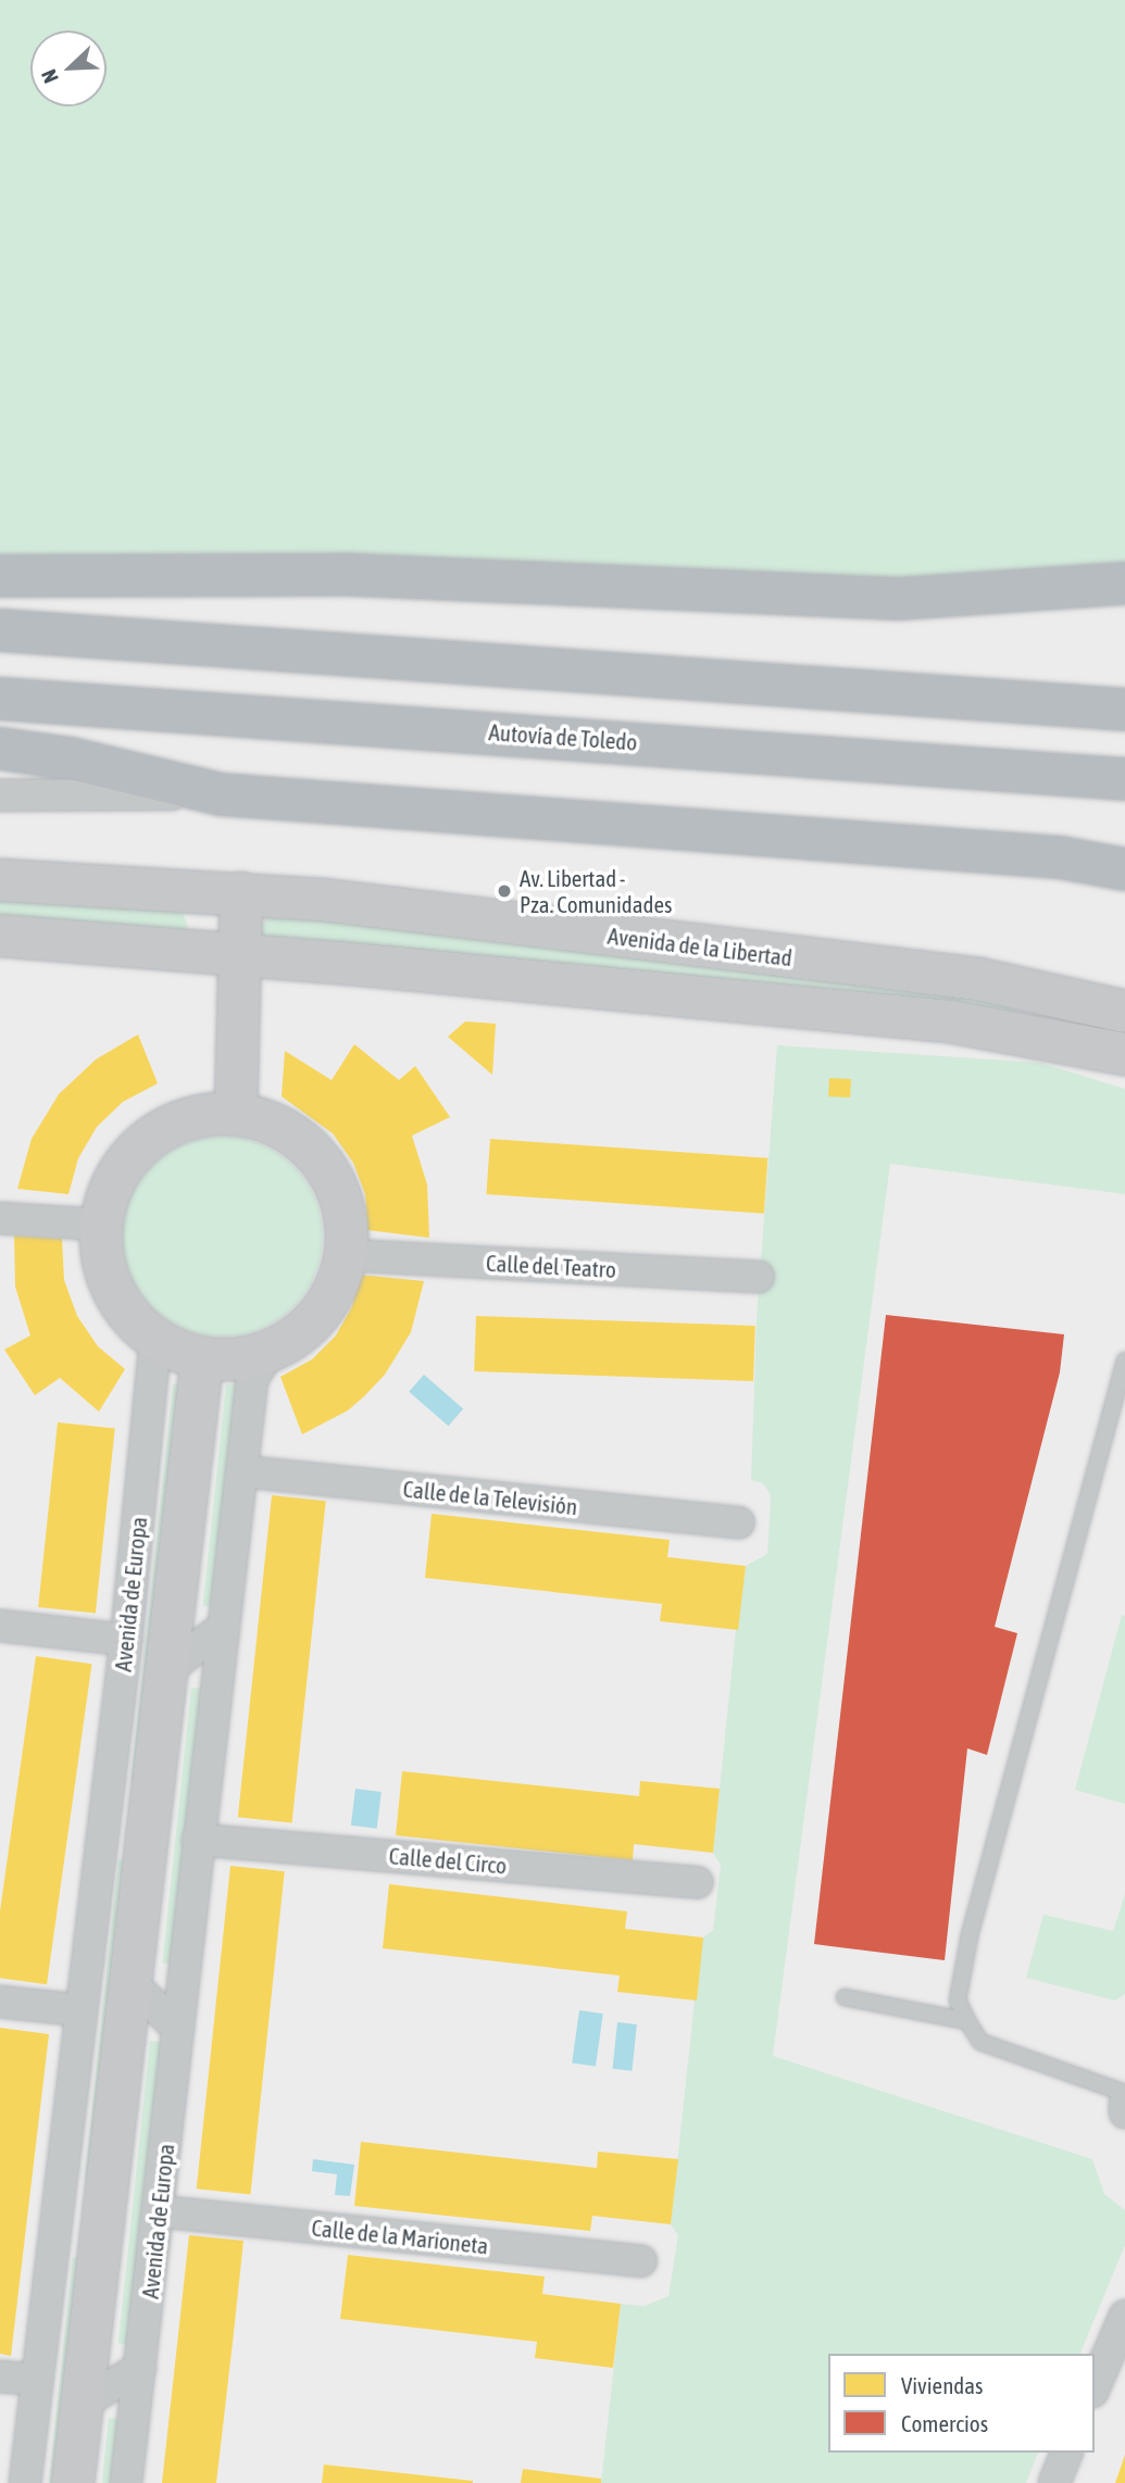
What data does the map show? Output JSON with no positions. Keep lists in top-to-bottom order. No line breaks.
{"streets":{"highway":["Autovía de Toledo"],"street":["Avenida de la Libertad","Calle del Teatro","Calle de la Televisión","Avenida de Europa","Calle del Circo","Calle de la Marioneta"]},"crossings":[["Calle del Teatro","Avenida de Europa"],["Calle de la Televisión","Avenida de Europa"],["Avenida de Europa","Calle del Circo"],["Avenida de Europa","Calle de la Marioneta"]],"places":["Av. Libertad - Pza. Comunidades"],"legend":["Viviendas","Comercios"],"north":"bottom left"}
